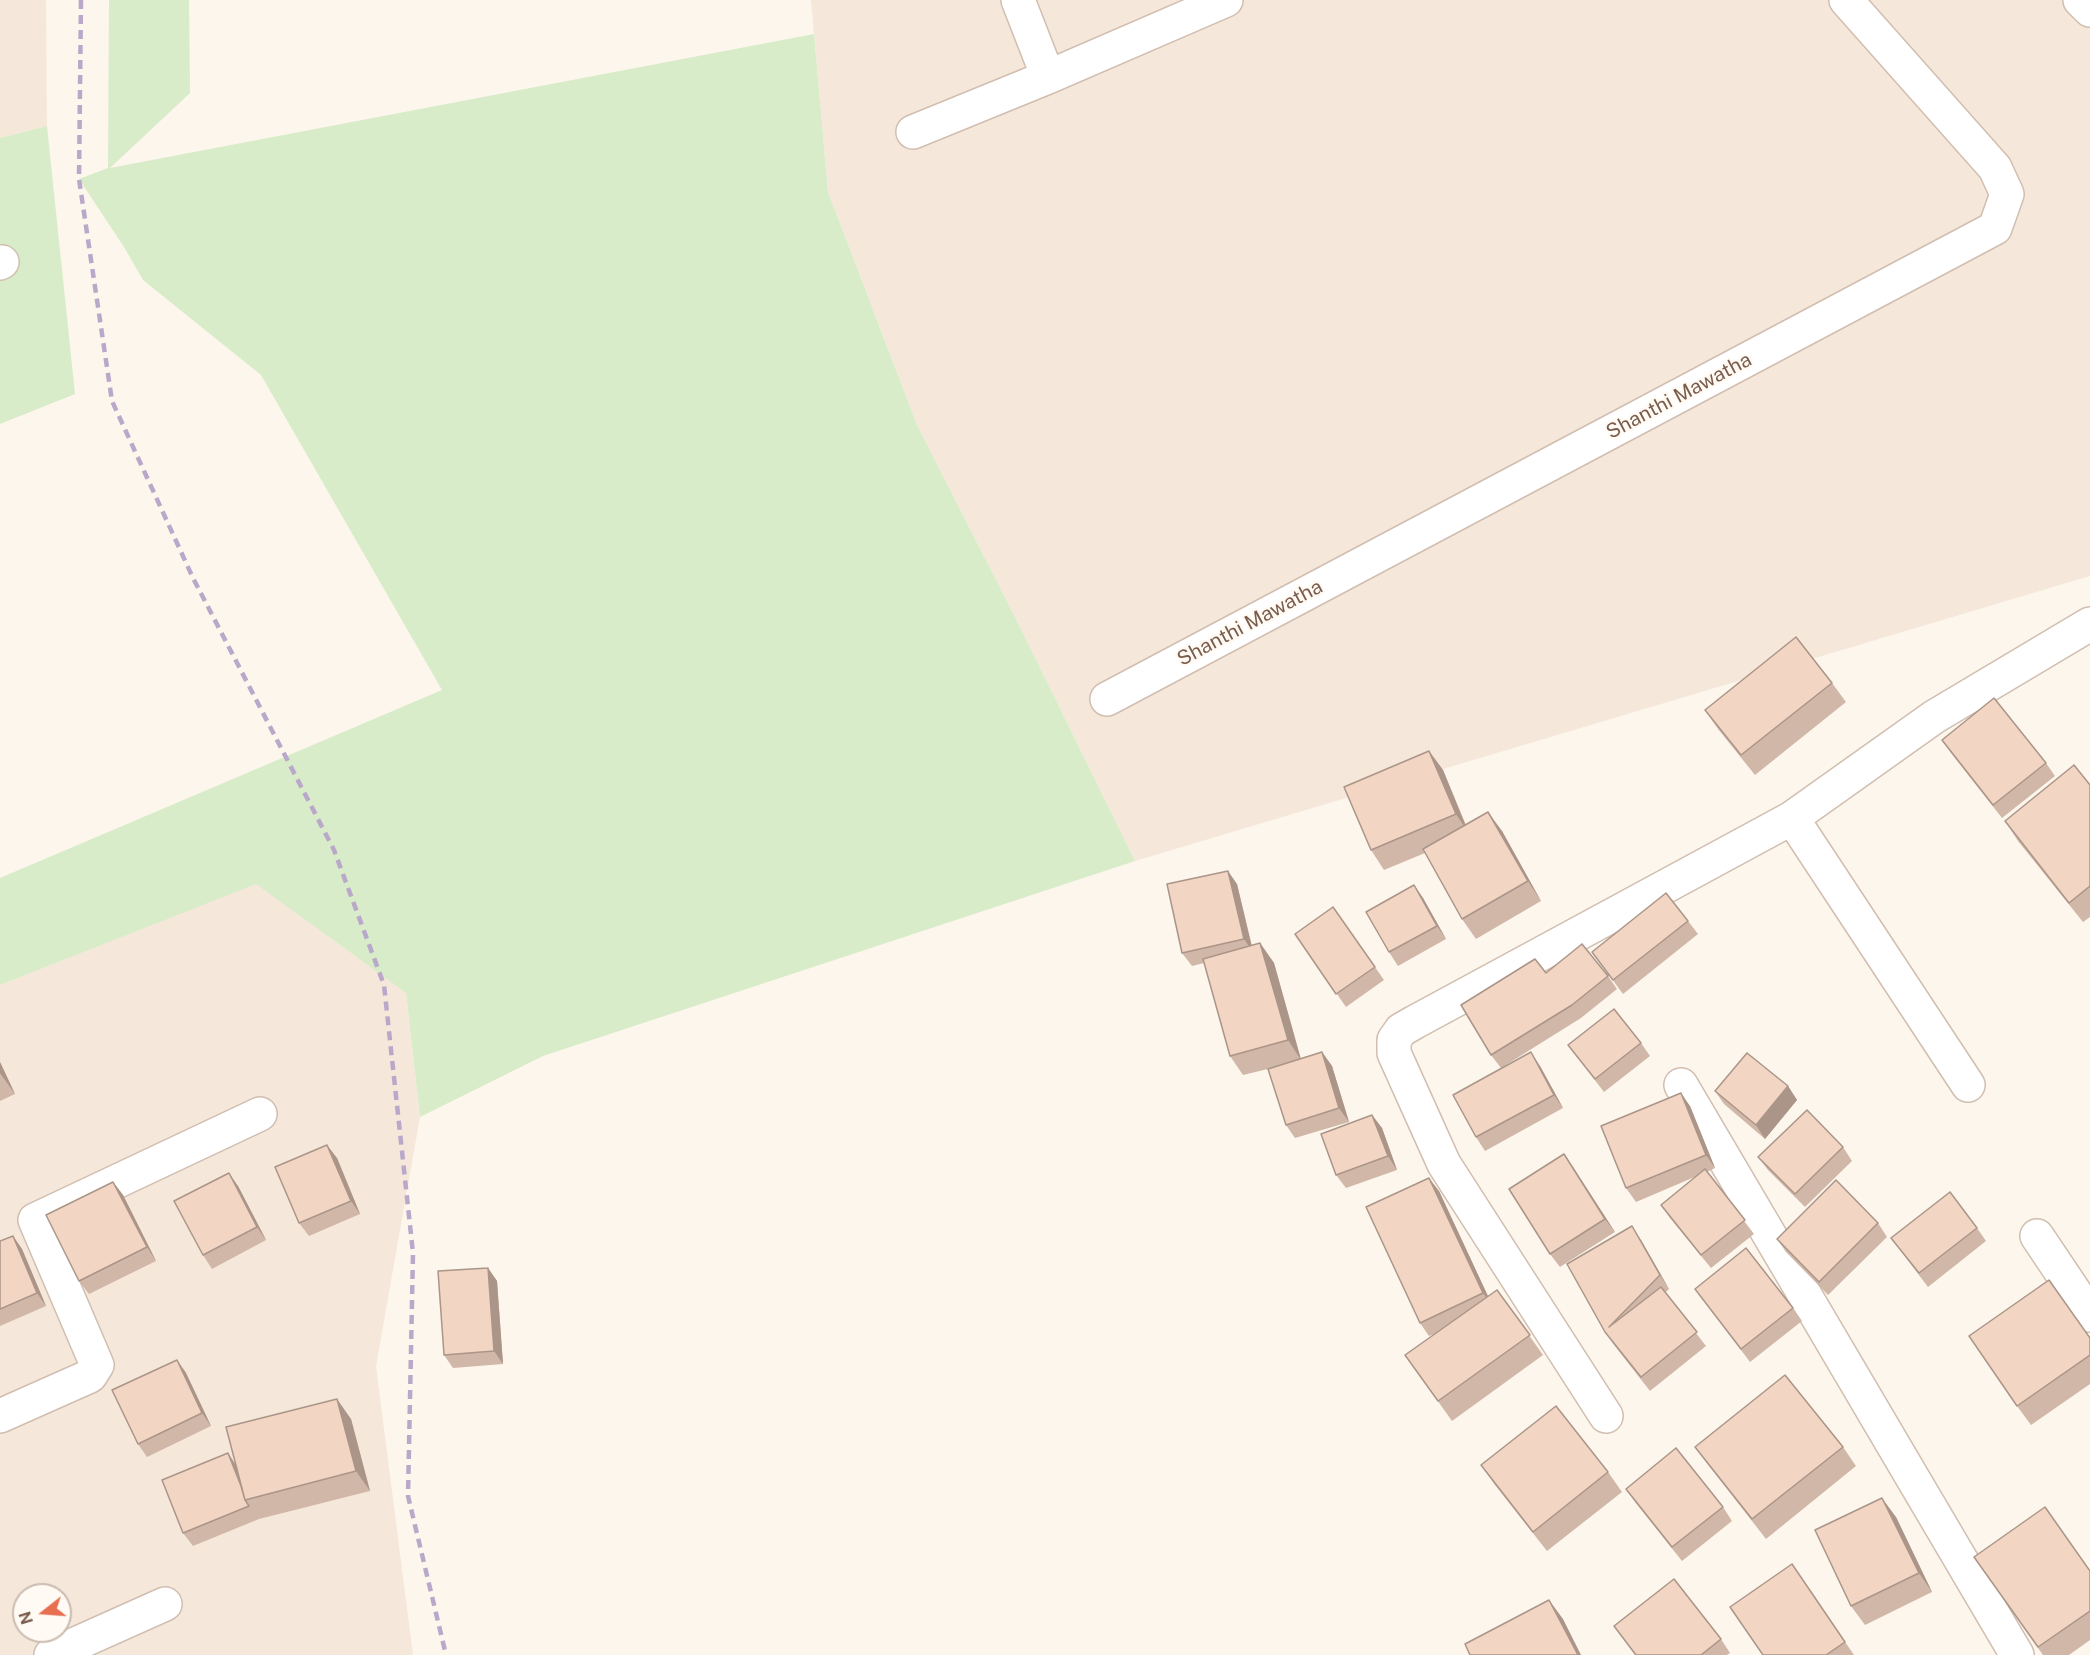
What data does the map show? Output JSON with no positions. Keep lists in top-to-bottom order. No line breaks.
{"streets":{"street":["Shanthi Mawatha"]},"north":"left"}
